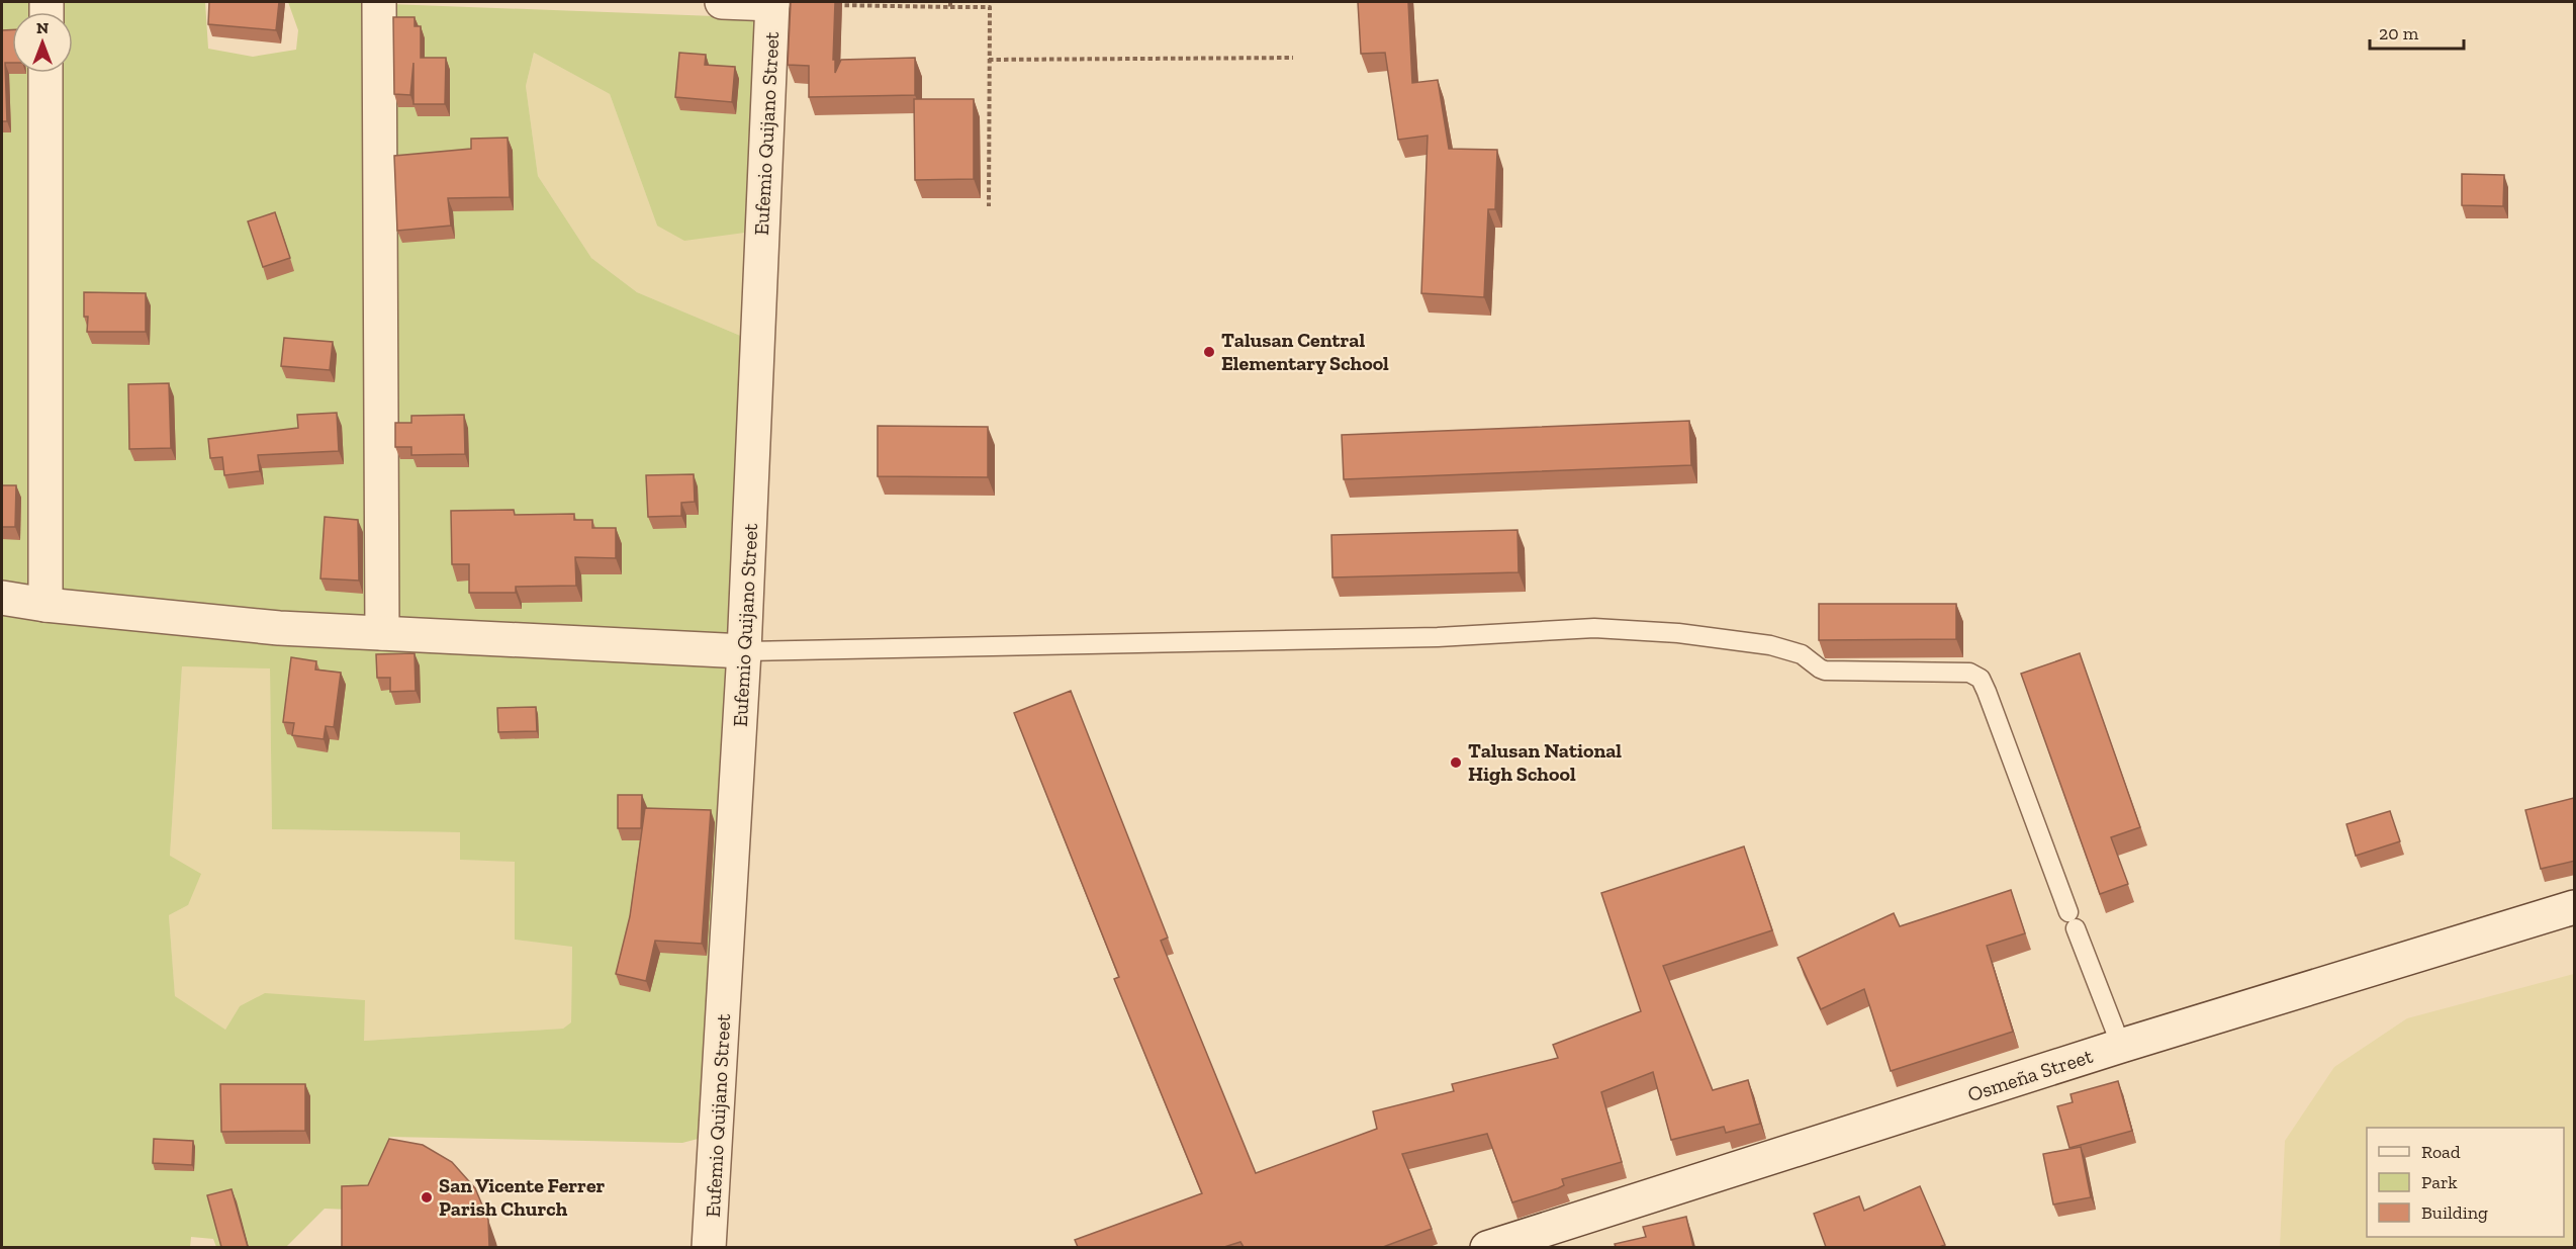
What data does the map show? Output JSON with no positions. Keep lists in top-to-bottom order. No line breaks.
{"streets":{"street":["Eufemio Quijano Street","Osmeña Street"]},"places":["Talusan Central Elementary School","Talusan National High School","San Vicente Ferrer Parish Church"],"legend":["Road","Park","Building"],"scale_bar":"20 m","north":"top"}
